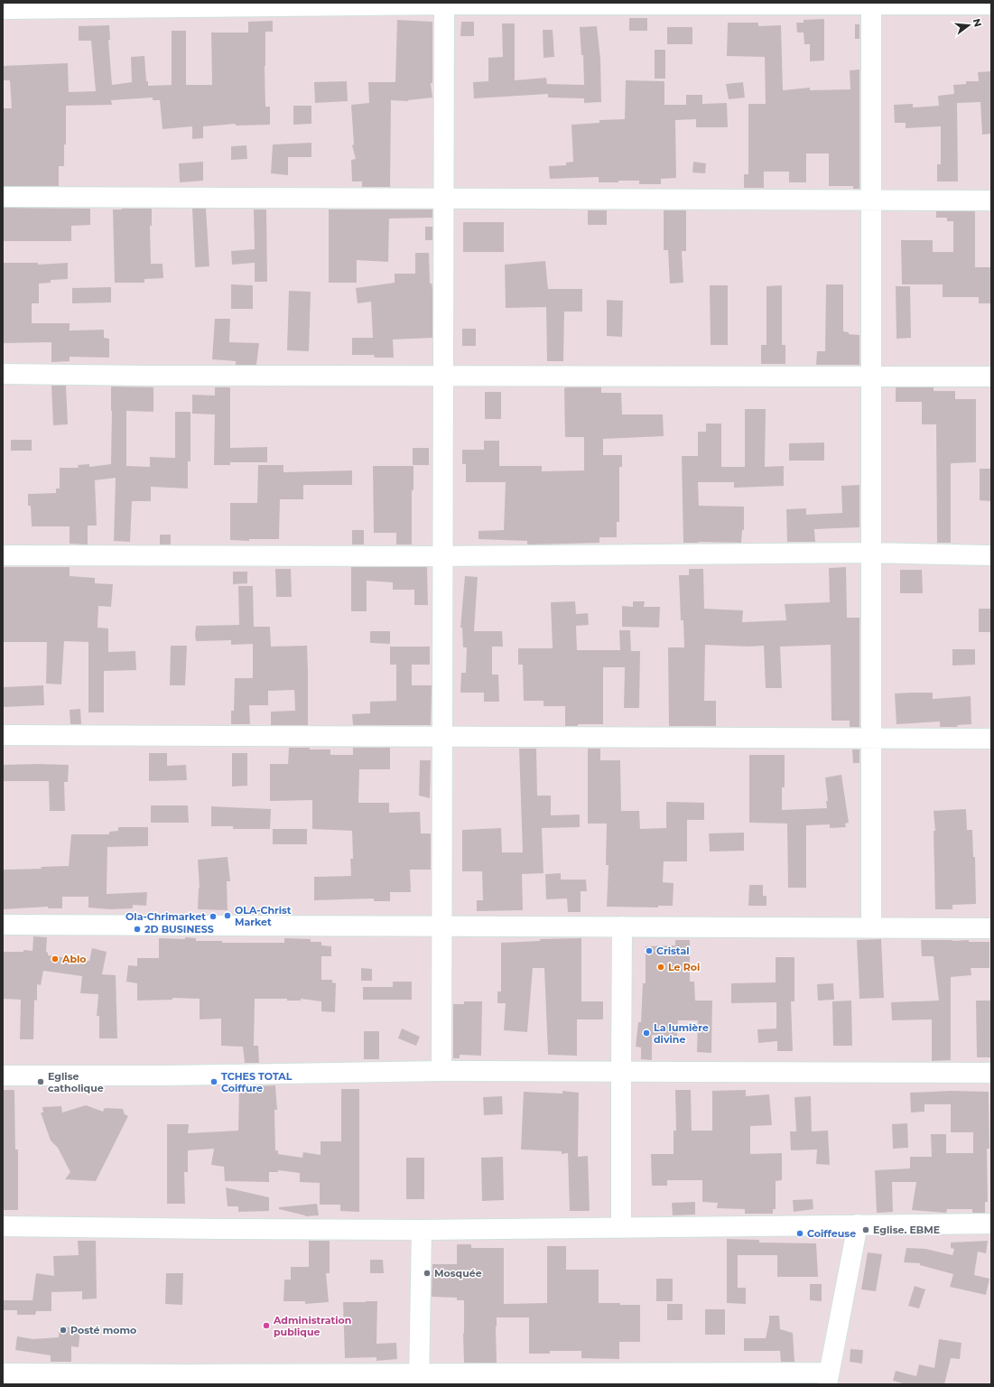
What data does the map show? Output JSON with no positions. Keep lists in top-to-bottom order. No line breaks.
{"places":["OLA-Christ Market","Ola-Chrimarket","2D BUSINESS","Cristal","Ablo","Le Roi","La lumière divine","Eglise catholique","TCHES TOTAL Coiffure","Eglise. EBME","Coiffeuse","Mosquée","Administration publique","Posté momo"],"north":"right"}
